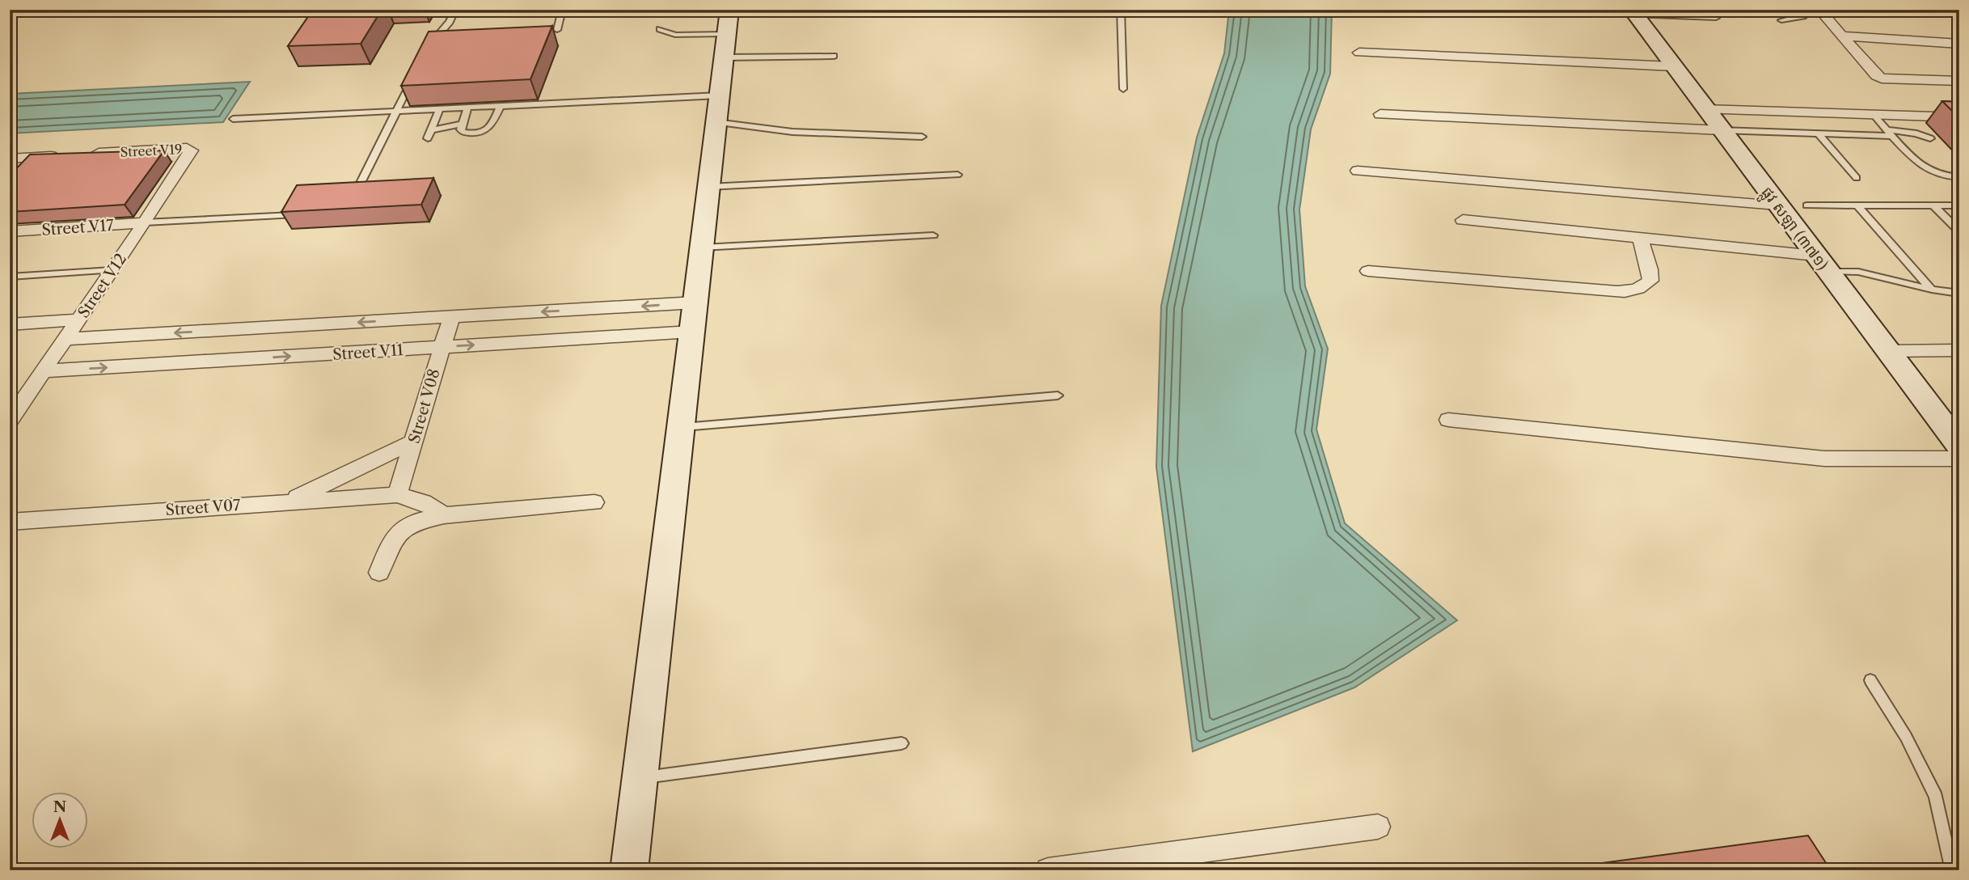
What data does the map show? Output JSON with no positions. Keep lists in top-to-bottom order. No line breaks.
{"streets":{"street":["Street V19","Street V17","ផ្លូវ សឡា (៣៧១)","Street V12","Street V11","Street V08","Street V07"]},"crossings":[["Street V19","Street V12"],["Street V17","Street V12"],["Street V12","Street V11"],["Street V11","Street V08"],["Street V08","Street V07"]],"north":"top"}
